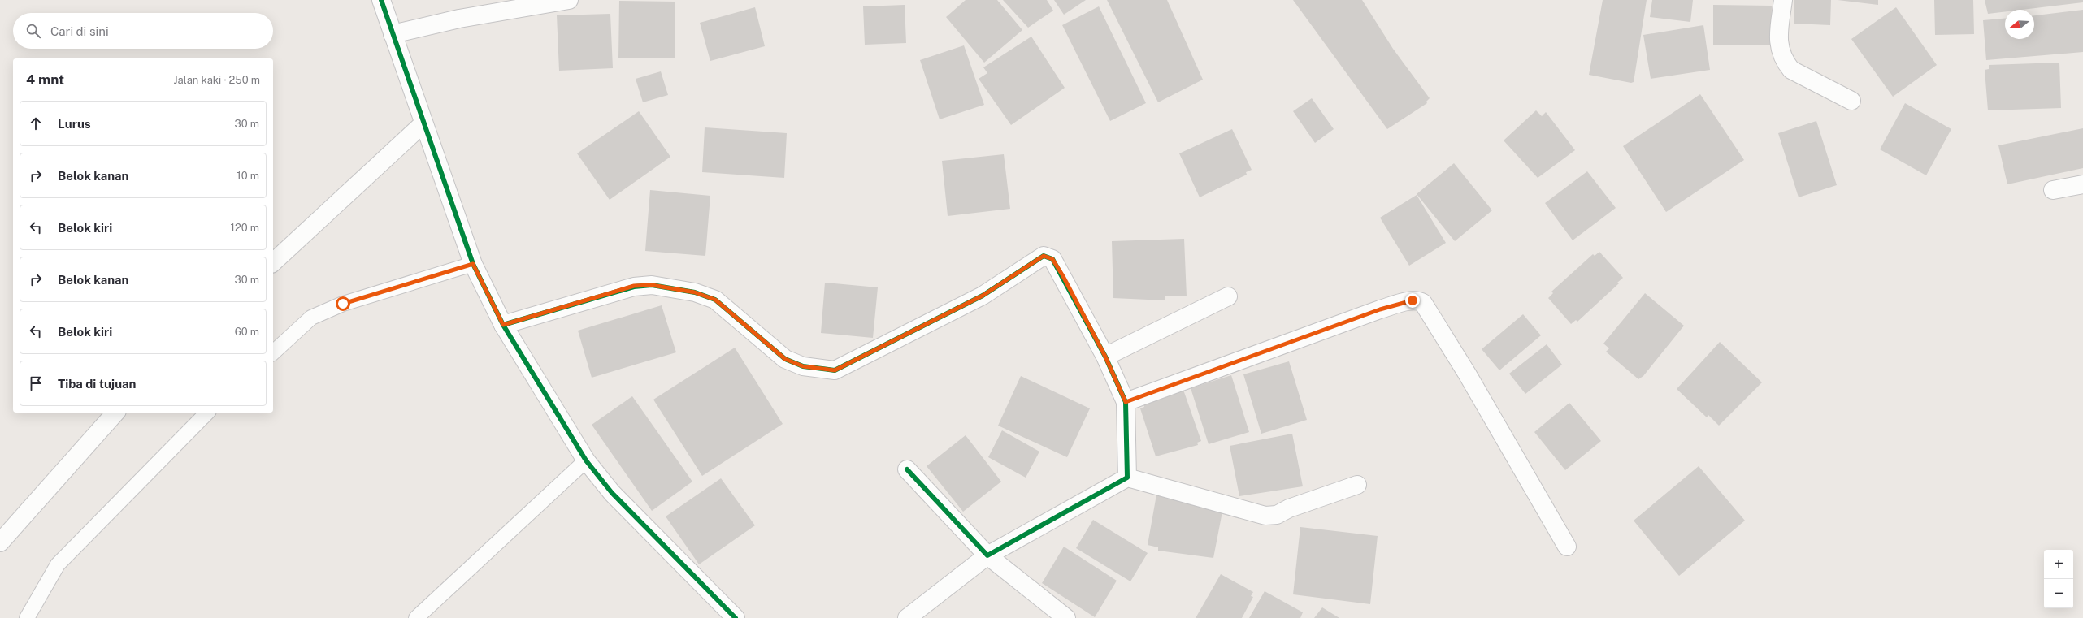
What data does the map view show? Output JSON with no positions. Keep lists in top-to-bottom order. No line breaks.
{"north":"left","page":{"search":"Cari di sini","heading":["4 mnt","Jalan kaki · 250 m"],"list":[["Lurus","30 m"],["Belok kanan","10 m"],["Belok kiri","120 m"],["Belok kanan","30 m"],["Belok kiri","60 m"],"Tiba di tujuan"],"map_buttons":["+","−"]}}
